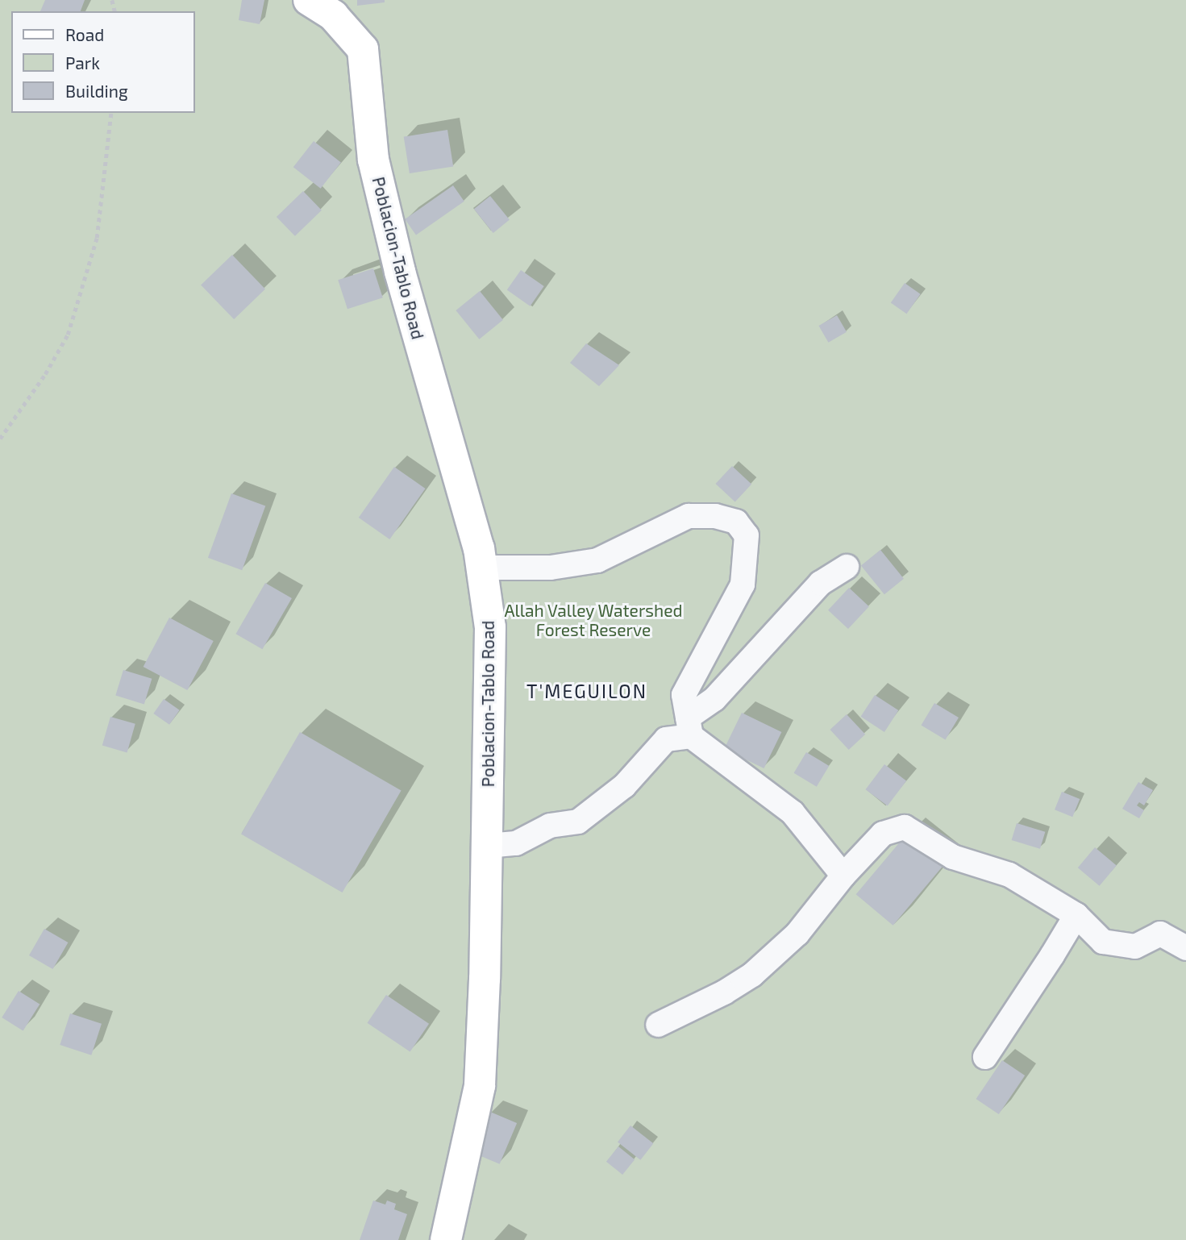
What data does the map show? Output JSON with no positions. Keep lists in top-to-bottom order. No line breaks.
{"streets":{"street":["Poblacion-Tablo Road"]},"districts":["T'MEGUILON"],"parks":["Allah Valley Watershed Forest Reserve"],"legend":["Road","Park","Building"]}
